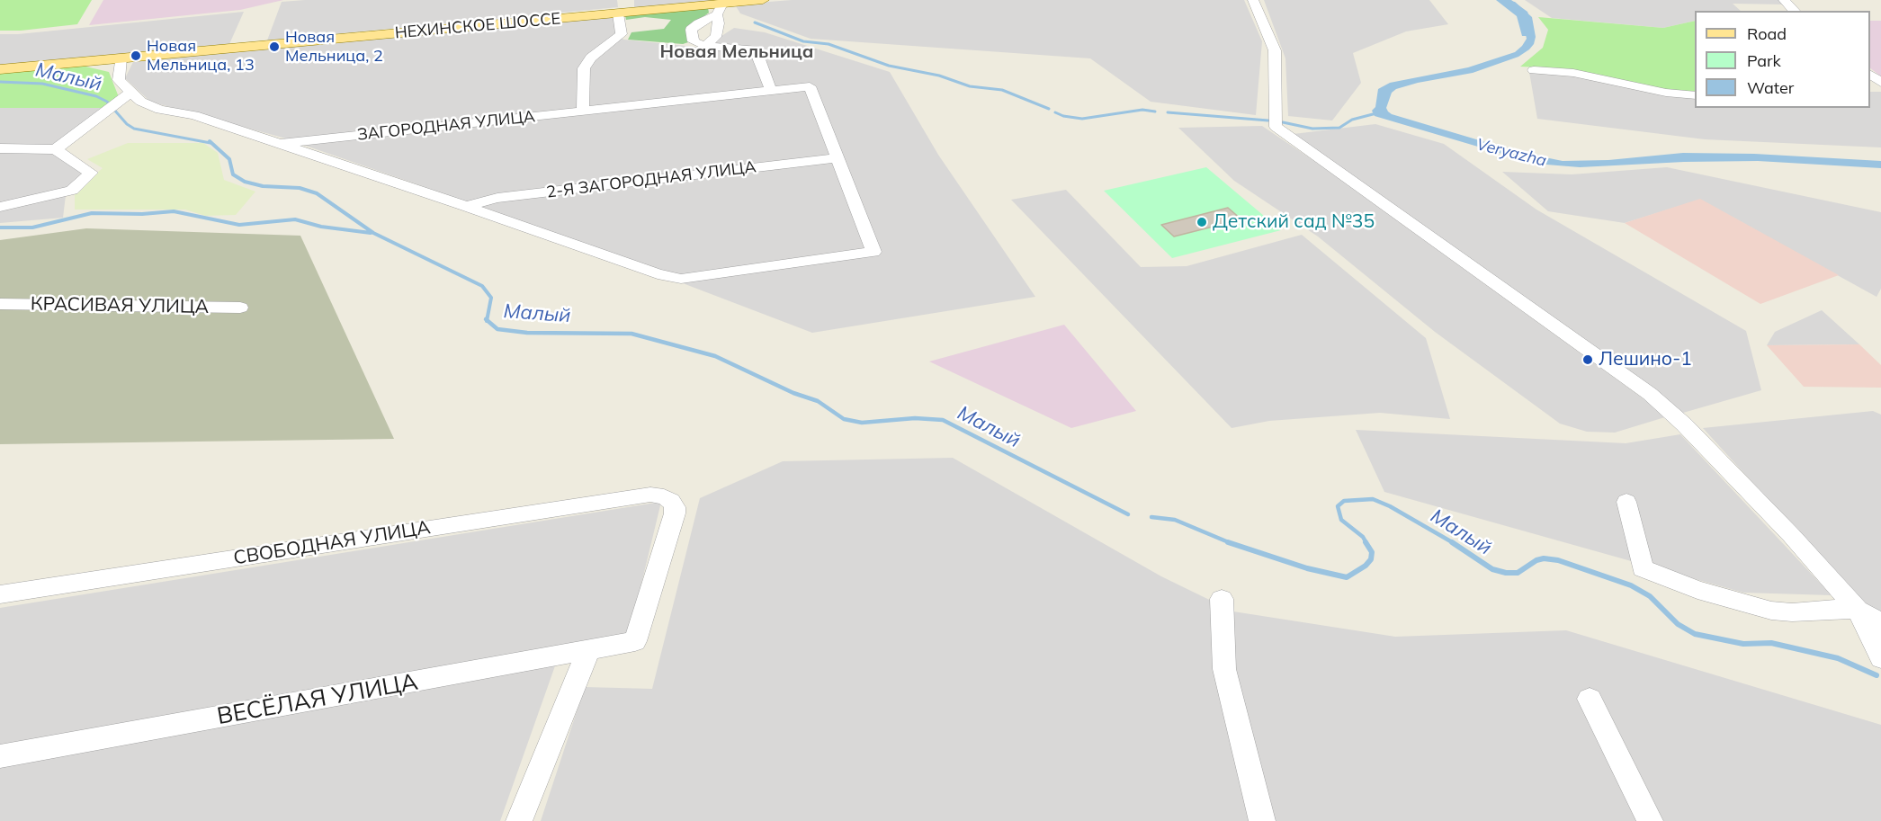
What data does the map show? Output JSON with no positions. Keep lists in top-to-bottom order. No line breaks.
{"streets":{"main road":["НЕХИНСКОЕ ШОССЕ"],"street":["ЗАГОРОДНАЯ УЛИЦА","2-Я ЗАГОРОДНАЯ УЛИЦА","КРАСИВАЯ УЛИЦА","СВОБОДНАЯ УЛИЦА","ВЕСЁЛАЯ УЛИЦА"]},"crossings":[["ЗАГОРОДНАЯ УЛИЦА","2-Я ЗАГОРОДНАЯ УЛИЦА"],["СВОБОДНАЯ УЛИЦА","ВЕСЁЛАЯ УЛИЦА"]],"districts":["Новая Мельница"],"water":["Малый","Veryazha"],"places":["Новая Мельница, 2","Новая Мельница, 13","Детский сад №35","Лешино-1"],"legend":["Road","Park","Water"]}
